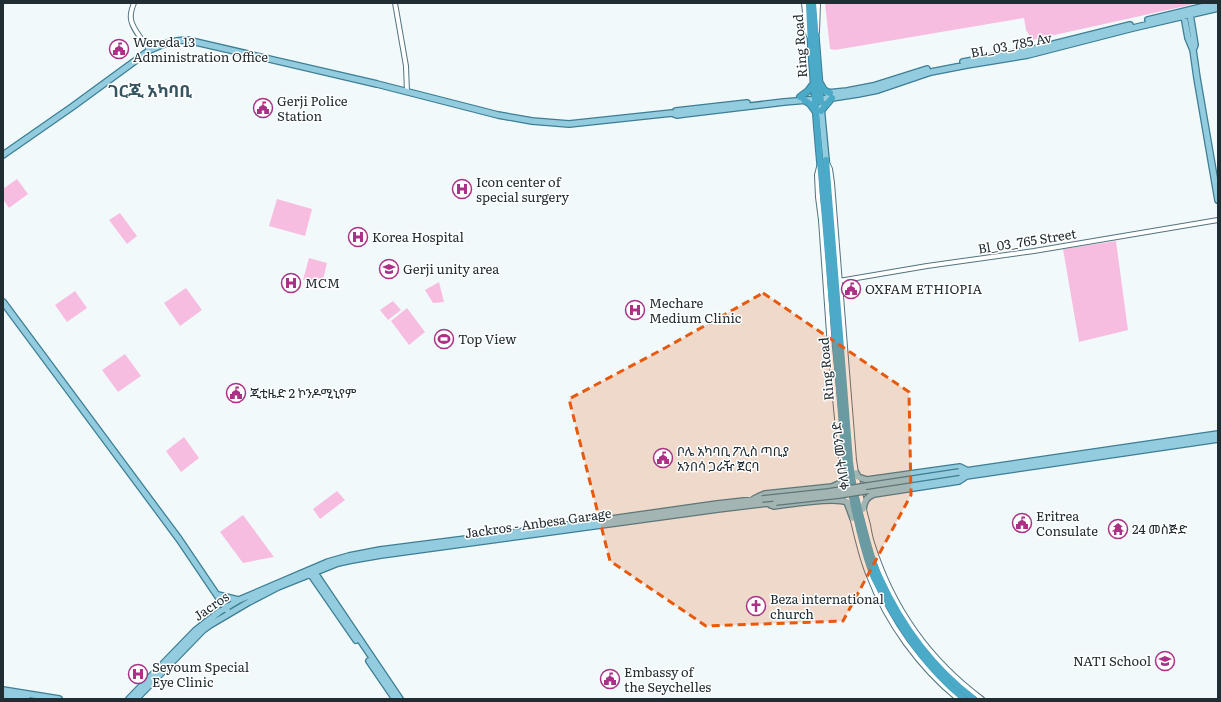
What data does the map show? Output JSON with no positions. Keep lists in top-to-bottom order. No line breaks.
{"streets":{"highway":["Ring Road","ቀለበት መንገድ"],"main road":["BL_03_785 Av","Jackros - Anbesa Garage","Jacros"],"street":["Bl_03_765 Street"]},"crossings":[["BL_03_785 Av","Ring Road"],["Ring Road","ቀለበት መንገድ"],["Jackros - Anbesa Garage","Jacros"]],"districts":["ገርጂ አካባቢ"],"places":{"public building":["Wereda 13 Administration Office","Gerji Police Station","OXFAM ETHIOPIA","ጂቲዜድ 2 ኮንዶሚኒየም","ቦሌ አካባቢ ፖሊስ ጣቢያ አንበሳ ጋራዥ ጀርባ","Eritrea Consulate","Embassy of the Seychelles"],"hospital":["Icon center of special surgery","Korea Hospital","MCM","Mechare Medium Clinic","Seyoum Special Eye Clinic"],"school or university":["Gerji unity area","NATI School"],"sports":["Top View"],"temple":["24 መስጅድ"],"church":["Beza international church"]}}
